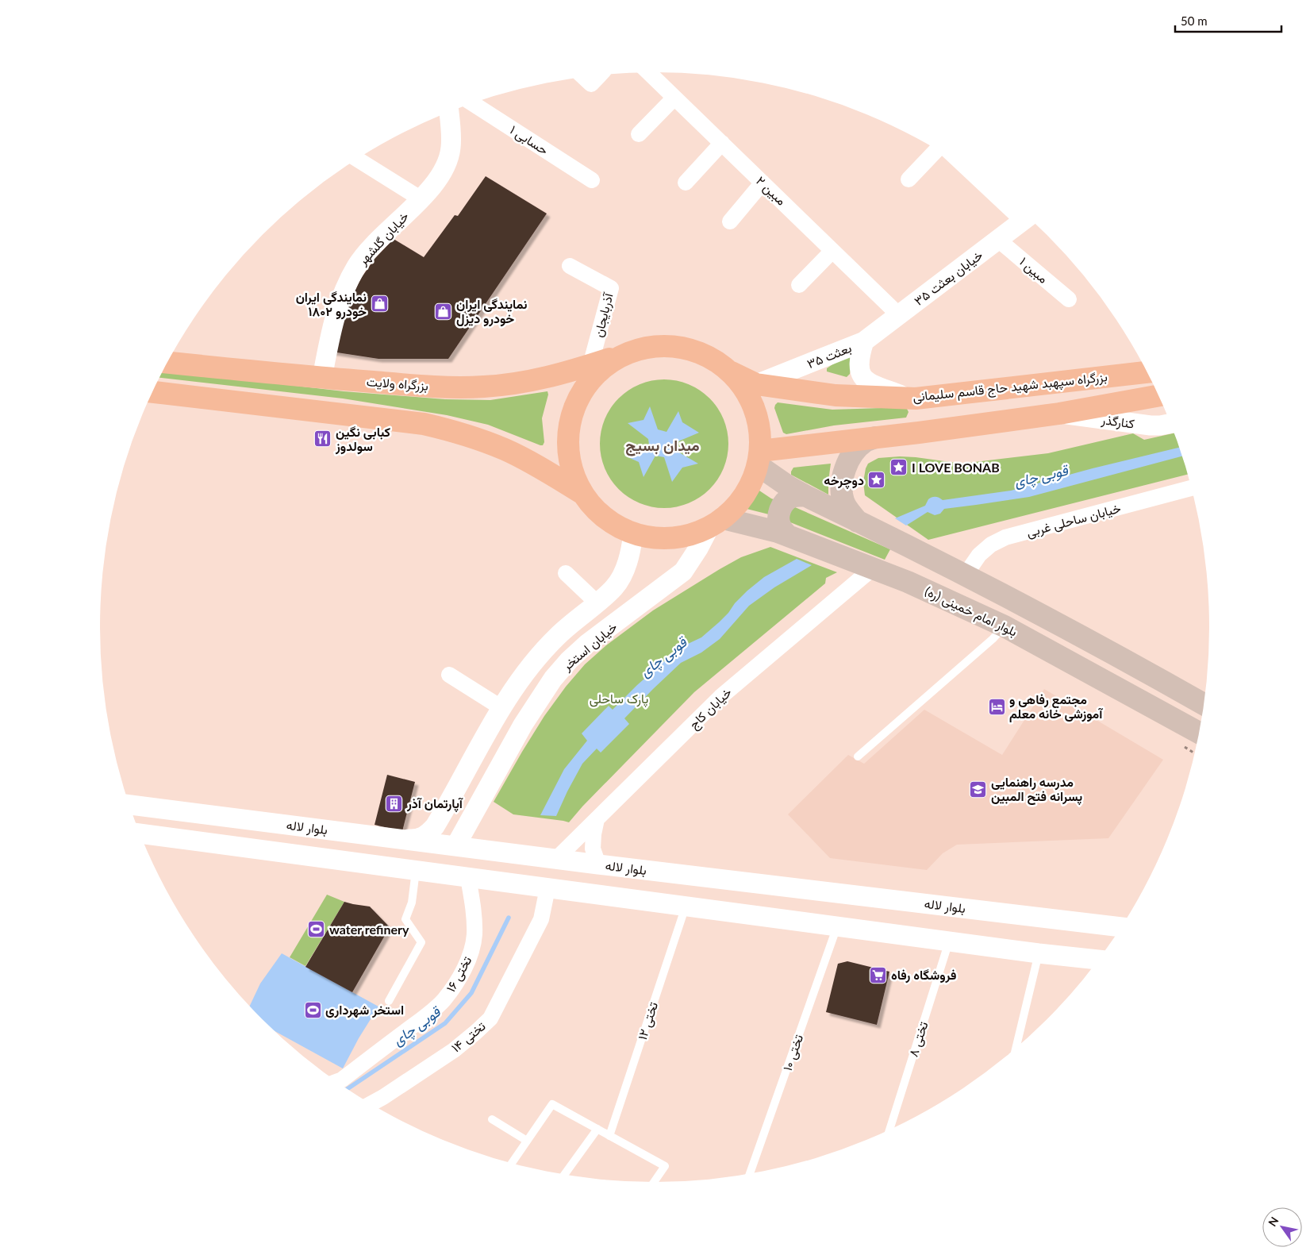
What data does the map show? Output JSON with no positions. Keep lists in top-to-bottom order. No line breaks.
{"streets":{"highway":["بزرگراه ولایت","بزرگراه سپهبد شهید حاج قاسم سلیمانی"],"main road":["بلوار امام خمینی (ره)"],"street":["حسابی ۱","مبین ۲","خیابان گلشهر","مبین ۱","خیابان بعثت ۳۵","آذربایجان","بعثت ۳۵","کنارگذر","خیابان ساحلی غربی","خیابان استخر","خیابان کاج","بلوار لاله","تختی ۱۶","تختی ۱۴"],"lane":["تختی ۱۲","تختی ۸","تختی ۱۰"]},"crossings":[["مبین ۲","خیابان بعثت ۳۵"],["خیابان گلشهر","بزرگراه ولایت"],["مبین ۱","خیابان بعثت ۳۵"],["خیابان بعثت ۳۵","بعثت ۳۵"],["آذربایجان","بزرگراه ولایت"],["بعثت ۳۵","بزرگراه سپهبد شهید حاج قاسم سلیمانی"],["خیابان ساحلی غربی","بلوار امام خمینی (ره)"],["بلوار امام خمینی (ره)","خیابان استخر"],["بلوار امام خمینی (ره)","خیابان کاج"],["خیابان استخر","بلوار لاله"],["خیابان کاج","بلوار لاله"]],"districts":["میدان بسیج"],"water":["قوبی چای"],"parks":["پارک ساحلی"],"places":{"shop":["نمایندگی ایران خودرو ۱۸۰۲","نمایندگی ایران خودرو دیزل"],"restaurant":["کبابی نگین سولدوز"],"place":["I LOVE BONAB","دوچرخه"],"hotel":["مجتمع رفاهی و آموزشی خانه معلم"],"school or university":["مدرسه راهنمایی پسرانه فتح المبین"],"building":["آپارتمان آذر"],"sports":["water refinery","استخر شهرداری"],"supermarket":["فروشگاه رفاه"]},"scale_bar":"50 m","north":"top left"}
